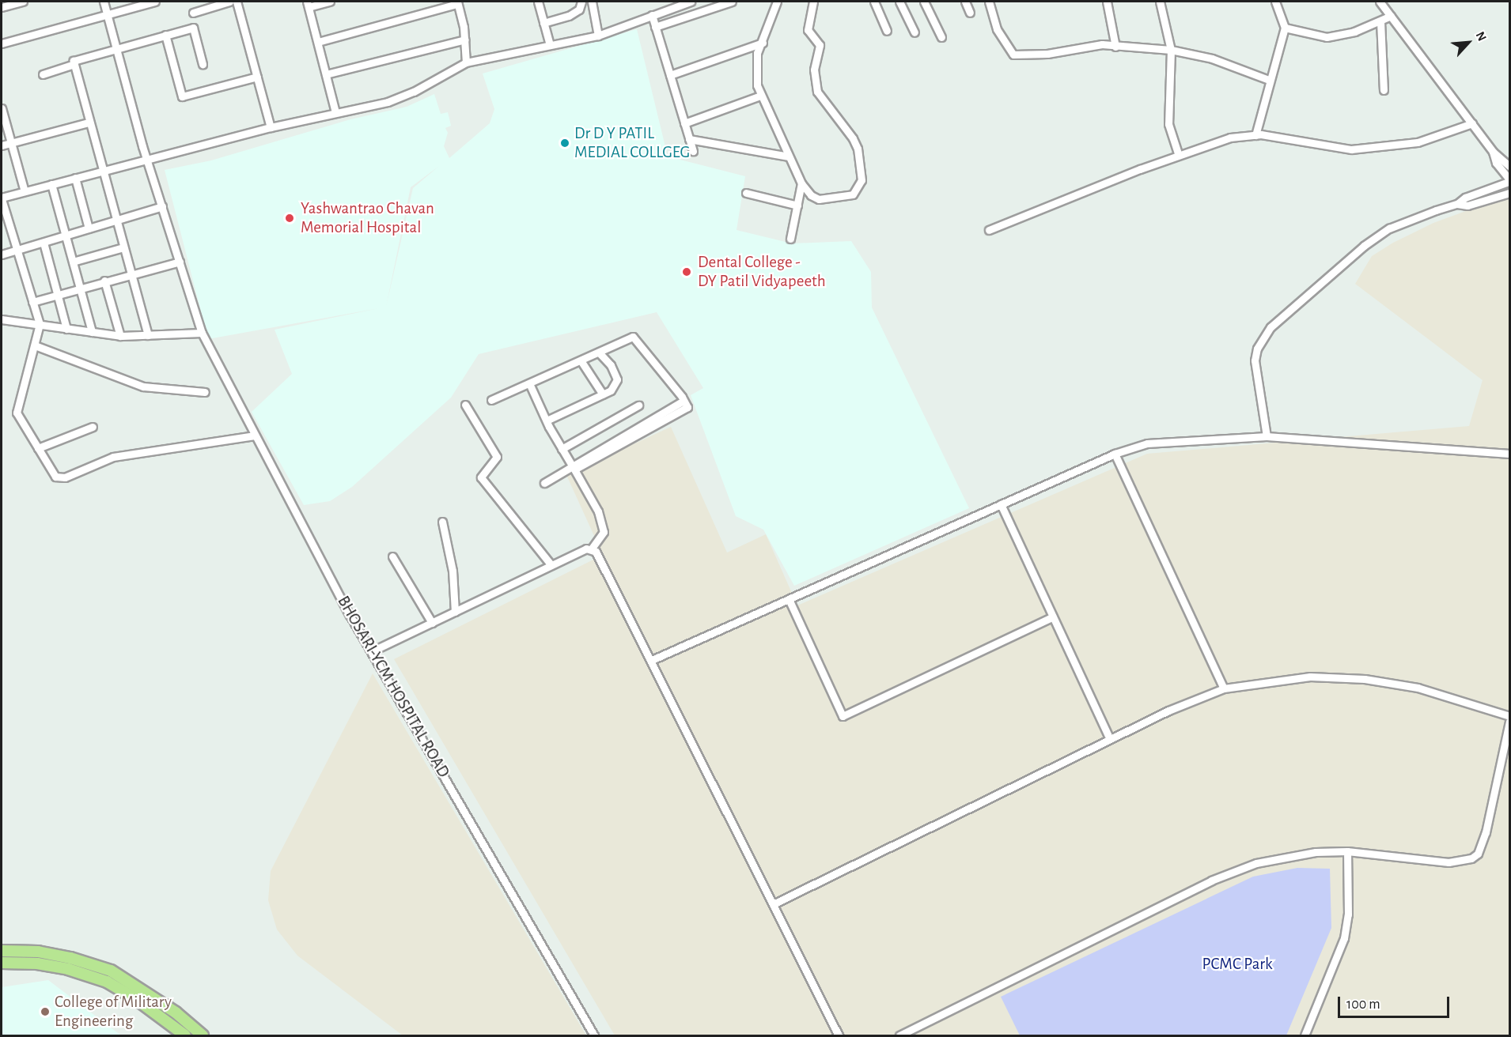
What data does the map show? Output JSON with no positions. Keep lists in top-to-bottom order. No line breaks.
{"streets":{"street":["BHOSARI-YCM HOSPITAL ROAD"]},"parks":["PCMC Park"],"places":["Dr D Y PATIL MEDIAL COLLGEG","Yashwantrao Chavan Memorial Hospital","Dental College - DY Patil Vidyapeeth","College of Military Engineering"],"scale_bar":"100 m","north":"top right"}
